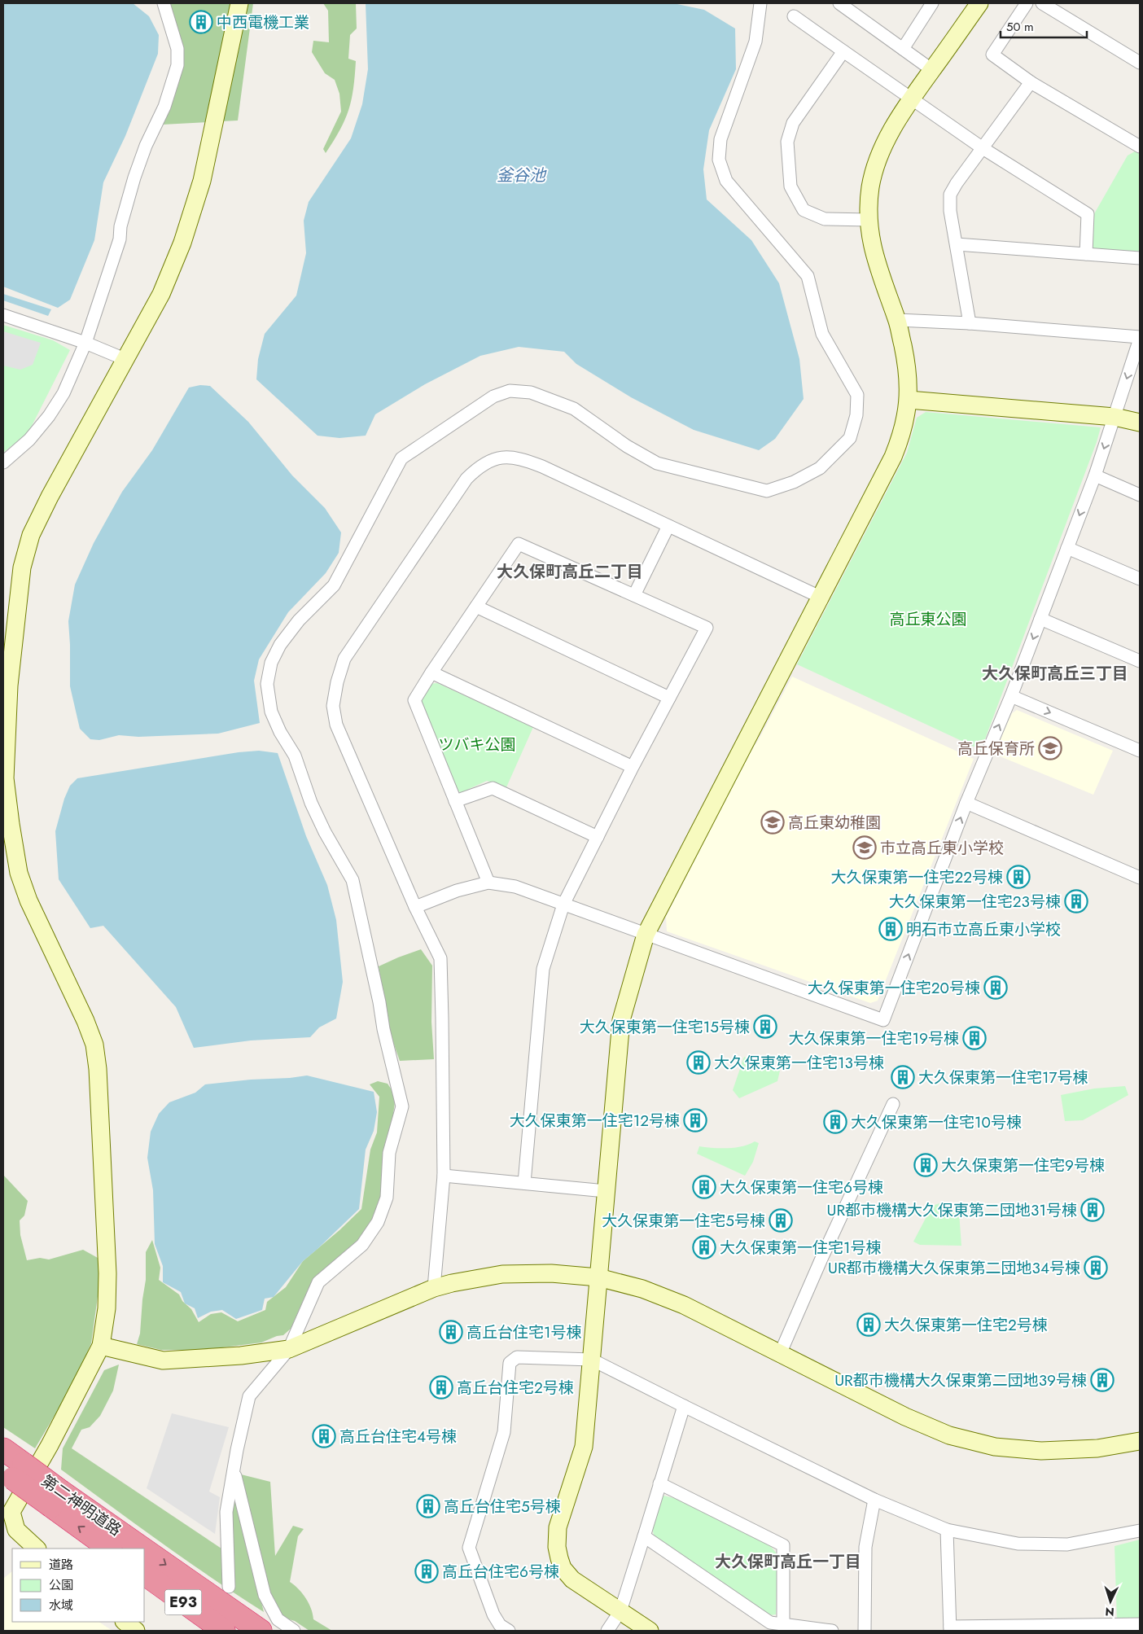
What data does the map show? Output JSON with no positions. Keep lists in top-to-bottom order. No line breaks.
{"streets":{"highway":["第二神明道路","E93"]},"districts":["大久保町高丘二丁目","大久保町高丘三丁目","大久保町高丘一丁目"],"water":["釜谷池"],"parks":["高丘東公園","ツバキ公園"],"places":{"building":["中西電機工業","大久保東第一住宅22号棟","大久保東第一住宅23号棟","明石市立高丘東小学校","大久保東第一住宅20号棟","大久保東第一住宅15号棟","大久保東第一住宅19号棟","大久保東第一住宅13号棟","大久保東第一住宅17号棟","大久保東第一住宅12号棟","大久保東第一住宅10号棟","大久保東第一住宅9号棟","大久保東第一住宅6号棟","UR都市機構大久保東第二団地31号棟","大久保東第一住宅5号棟","大久保東第一住宅1号棟","UR都市機構大久保東第二団地34号棟","大久保東第一住宅2号棟","高丘台住宅1号棟","UR都市機構大久保東第二団地39号棟","高丘台住宅2号棟","高丘台住宅4号棟","高丘台住宅5号棟","高丘台住宅6号棟"],"school or university":["高丘保育所","高丘東幼稚園","市立高丘東小学校"]},"legend":["道路","公園","水域"],"scale_bar":"50 m","north":"bottom"}
